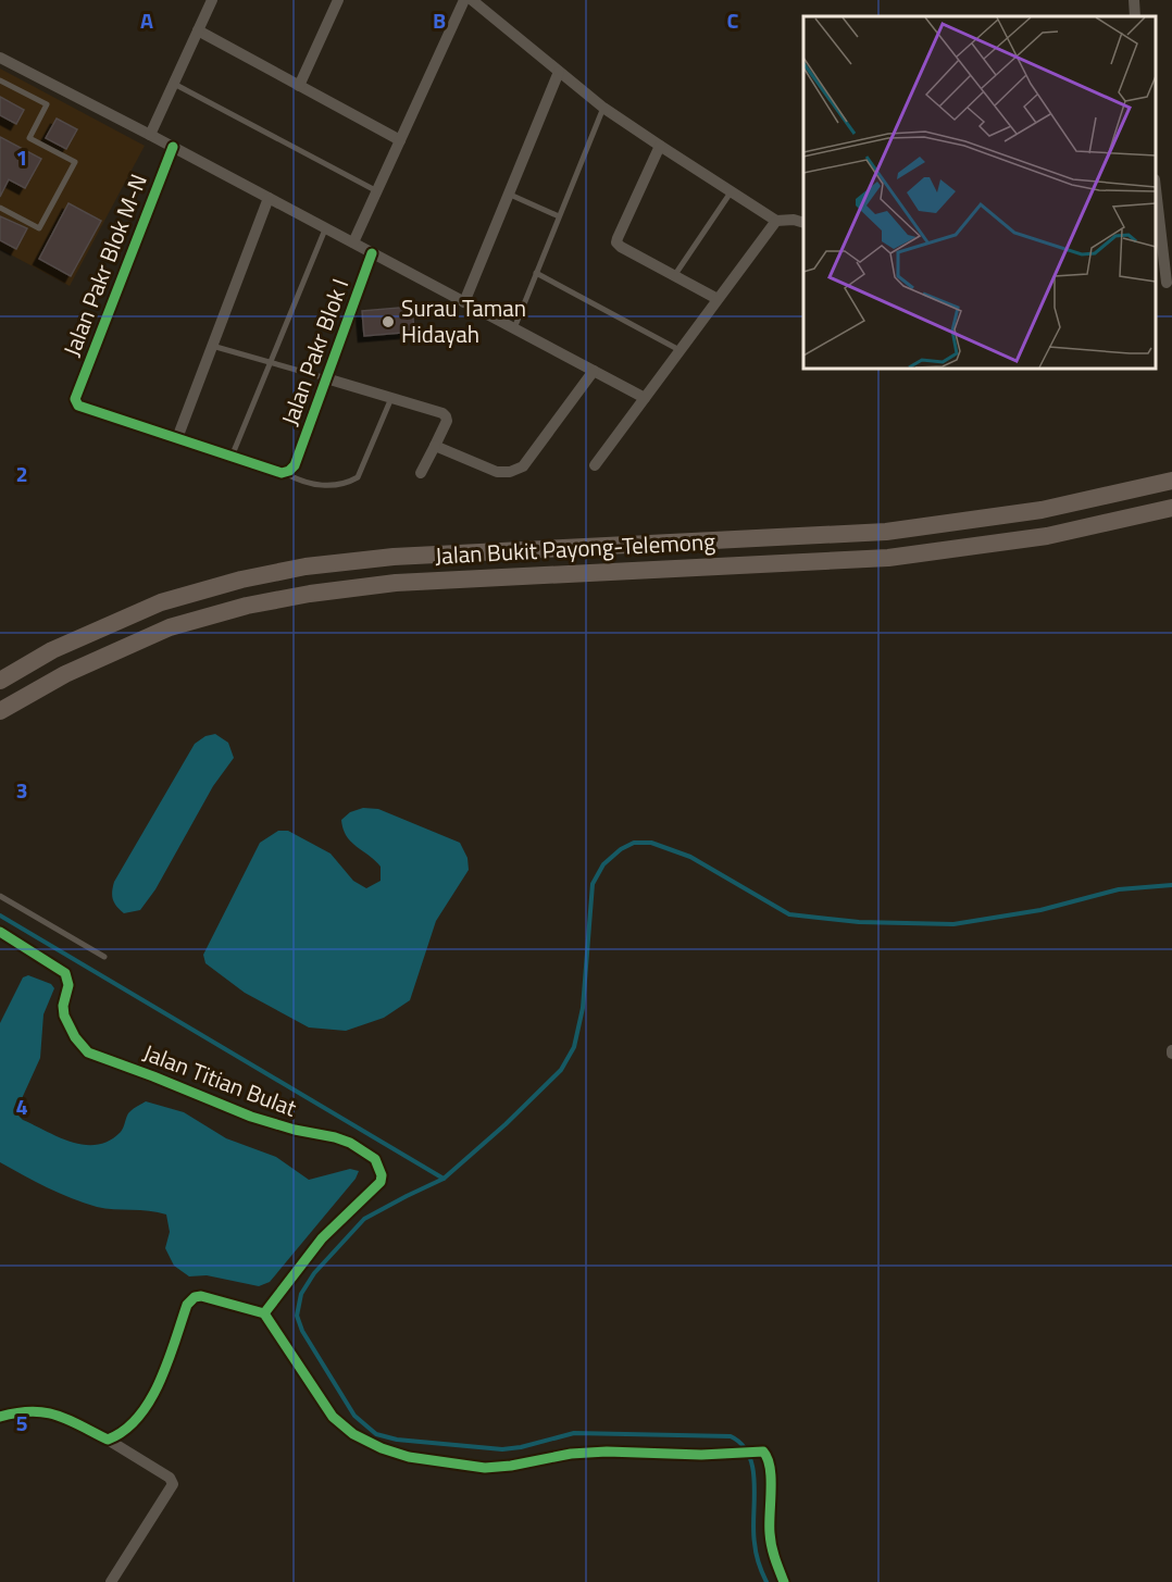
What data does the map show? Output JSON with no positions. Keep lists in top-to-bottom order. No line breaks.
{"streets":{"highway":["Jalan Bukit Payong-Telemong"],"street":["Jalan Pakr Blok M-N","Jalan Pakr Blok I","Jalan Titian Bulat"]},"places":["Surau Taman Hidayah"],"grid":{"columns":["A","B","C"],"rows":["1","2","3","4","5"]}}
